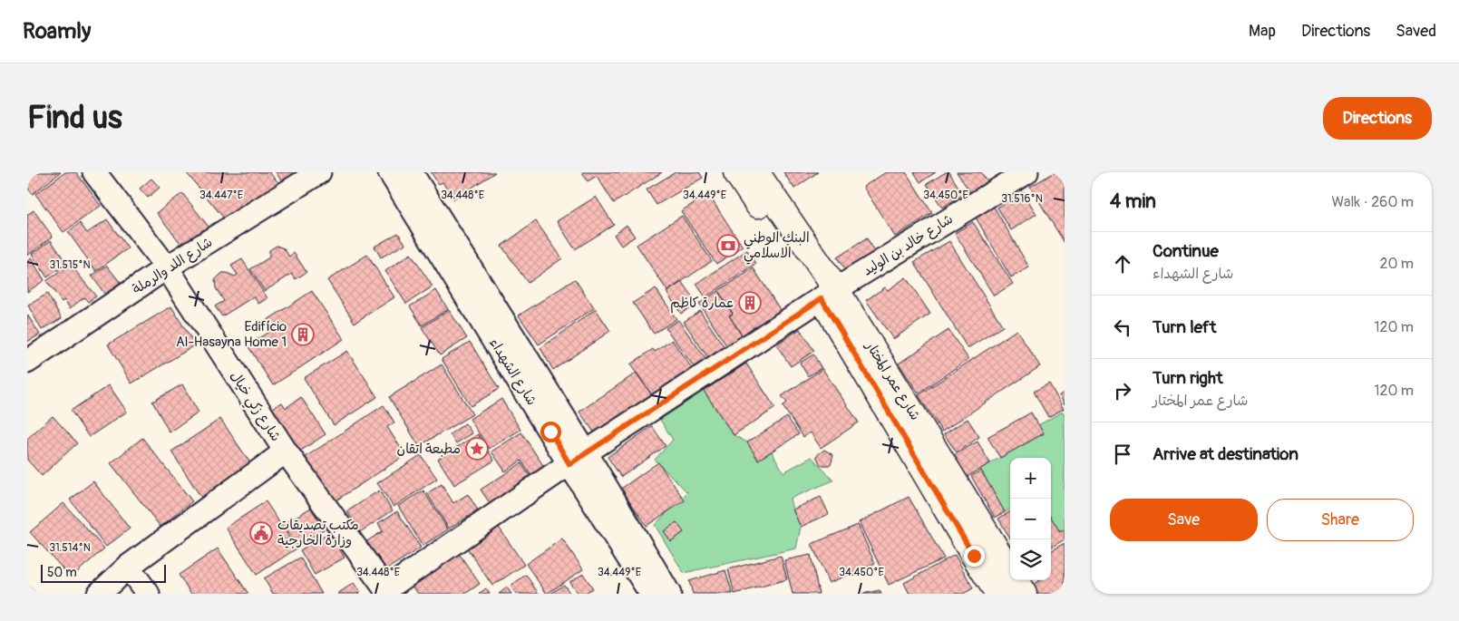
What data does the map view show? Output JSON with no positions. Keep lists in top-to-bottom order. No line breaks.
{"streets":{"main road":["شارع عمر المختار"],"street":["شارع خالد بن الوليد","شارع اللد والرملة","شارع الشهداء","شارع زكي خيال"]},"crossings":[["شارع خالد بن الوليد","شارع الشهداء"],["شارع خالد بن الوليد","شارع عمر المختار"],["شارع خالد بن الوليد","شارع زكي خيال"],["شارع اللد والرملة","شارع زكي خيال"]],"places":{"bank":["البنك الوطني الاسلامي"],"building":["عمارة كاظم","Edifício Al-Hasayna Home 1"],"place":["مطبعة اتقان"],"public building":["مكتب تصديقات وزارة الخارجية"]},"scale_bar":"50 m","page":{"header":"Roamly","nav":["Map","Directions","Saved"],"buttons":["Directions",["Save","Share"]],"title":"Find us","heading":["4 min","Walk · 260 m"],"list":[["Continue","شارع الشهداء","20 m"],["Turn left","120 m"],["Turn right","شارع عمر المختار","120 m"],"Arrive at destination"],"map_buttons":["+","−"],"scale":"50 m"},"coordinates":["34.447°E","34.448°E","34.449°E","34.450°E","31.516°N","31.515°N","31.514°N"]}
